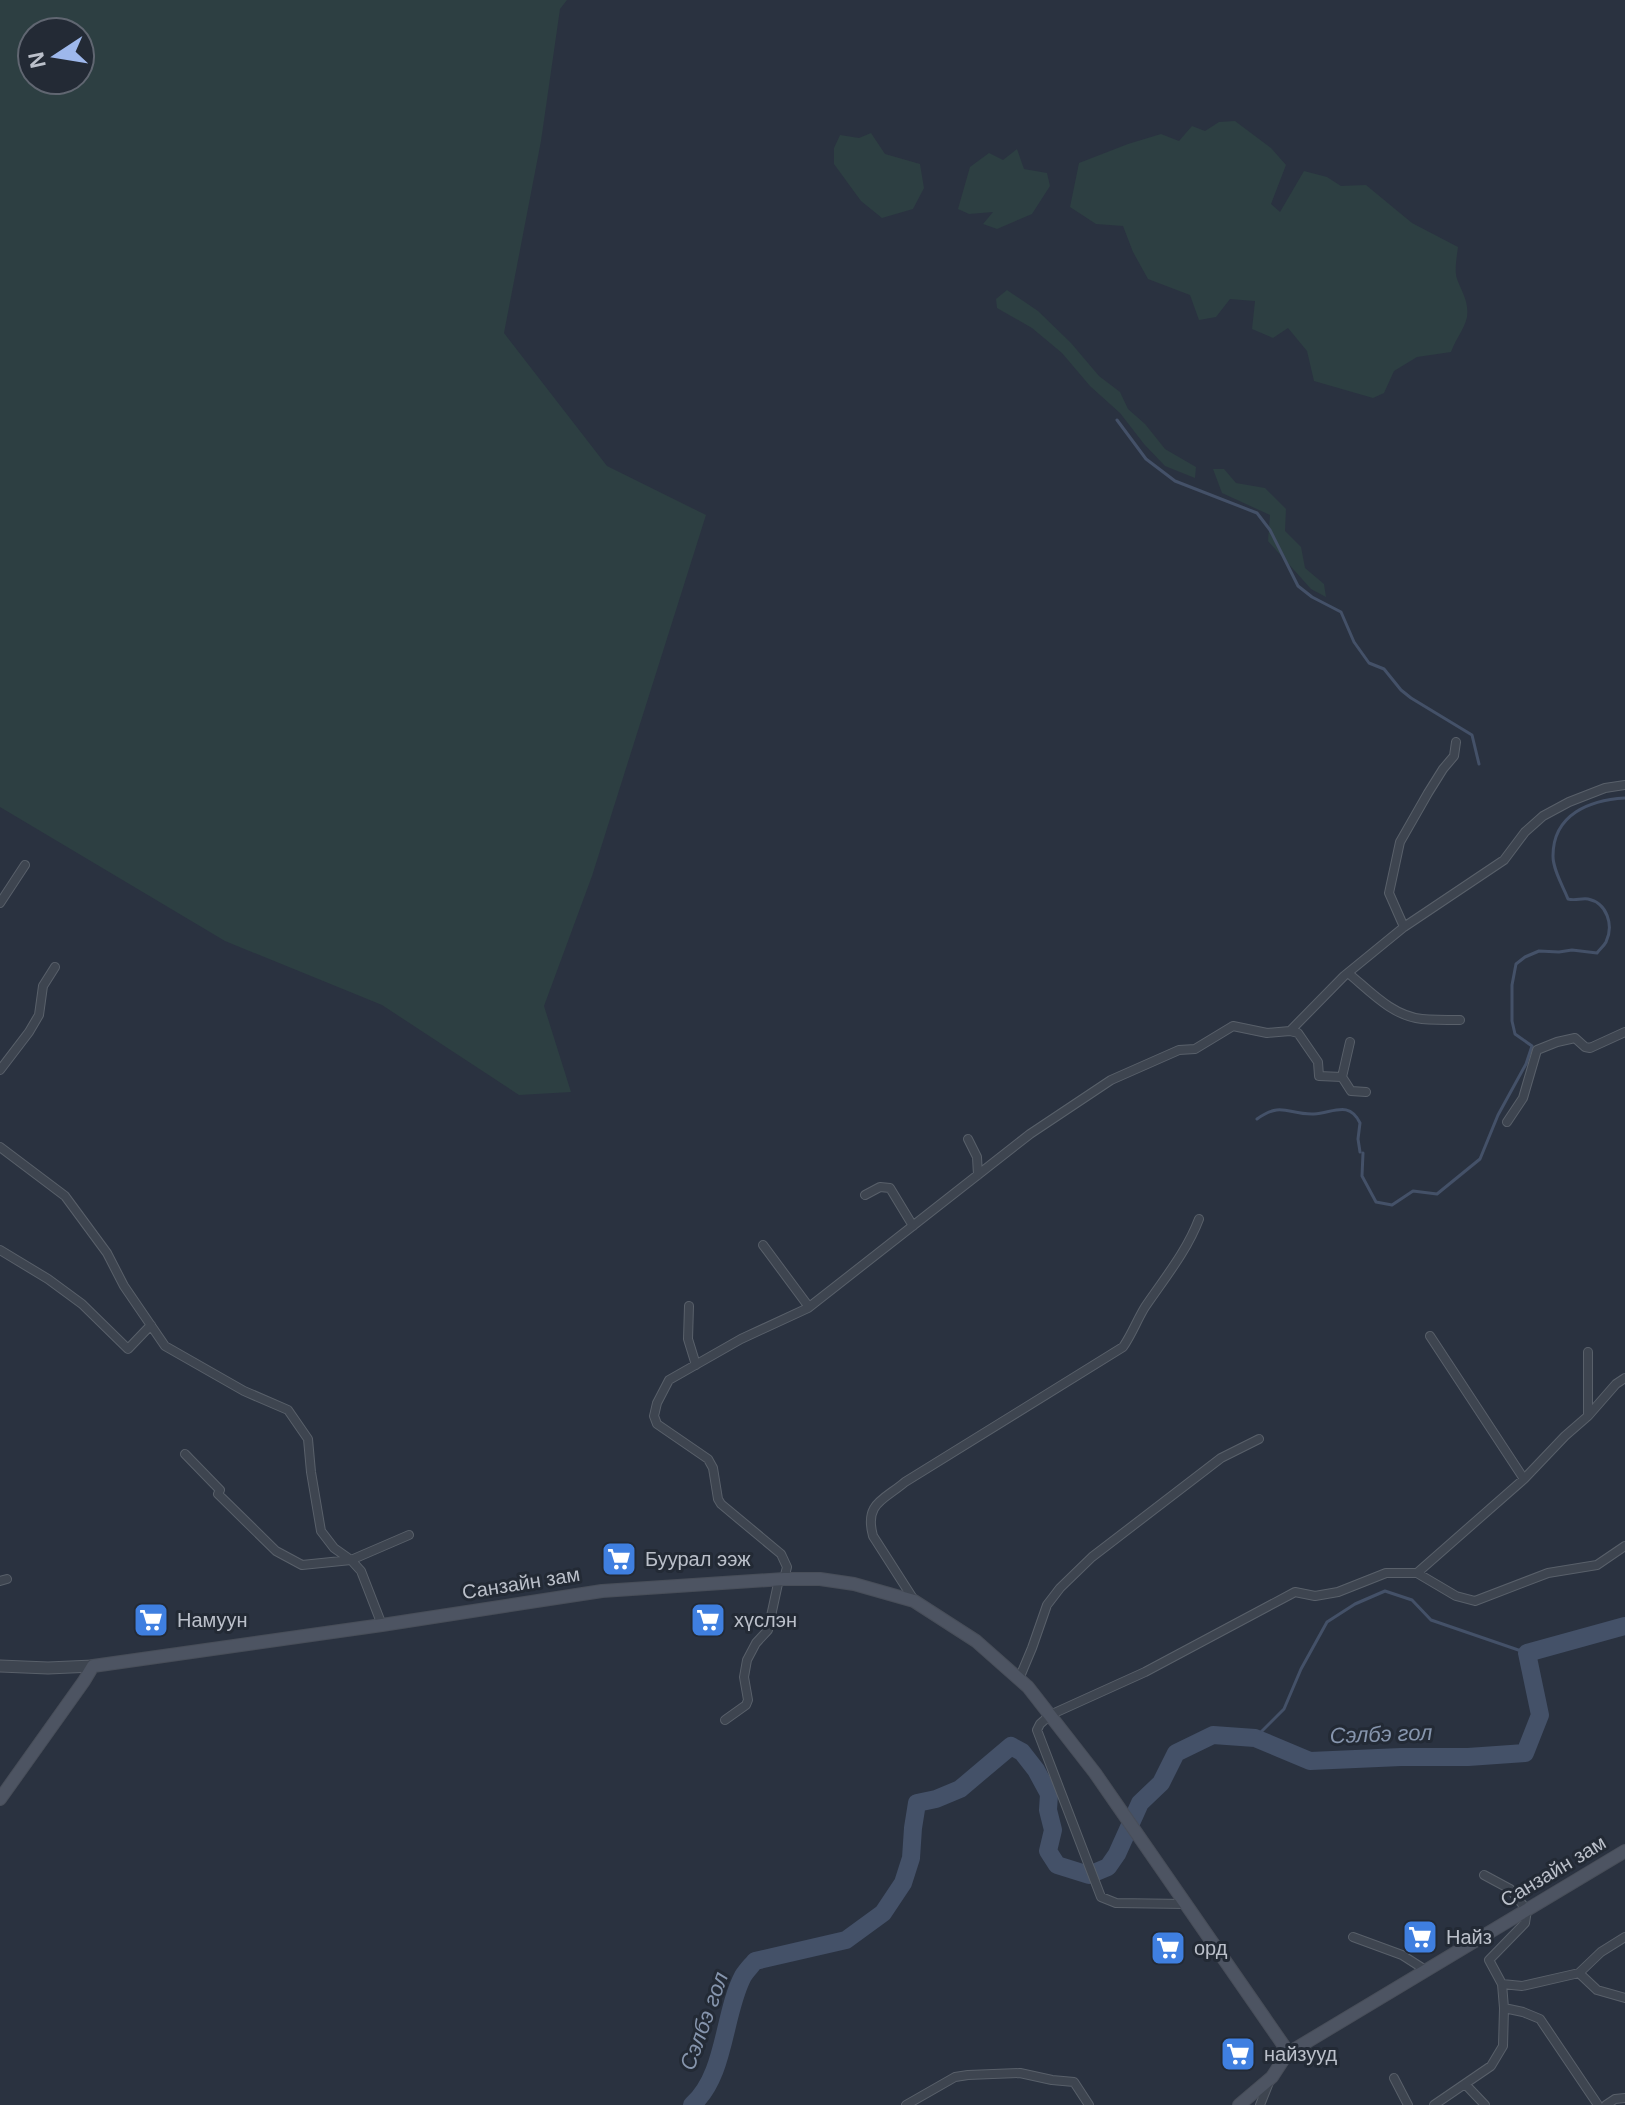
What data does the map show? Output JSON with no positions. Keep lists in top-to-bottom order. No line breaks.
{"streets":{"main road":["Санзайн зам"]},"water":["Сэлбэ гол"],"places":{"supermarket":["Буурал ээж","Намуун","хүслэн","Найз","орд","найзууд"]},"north":"left"}
